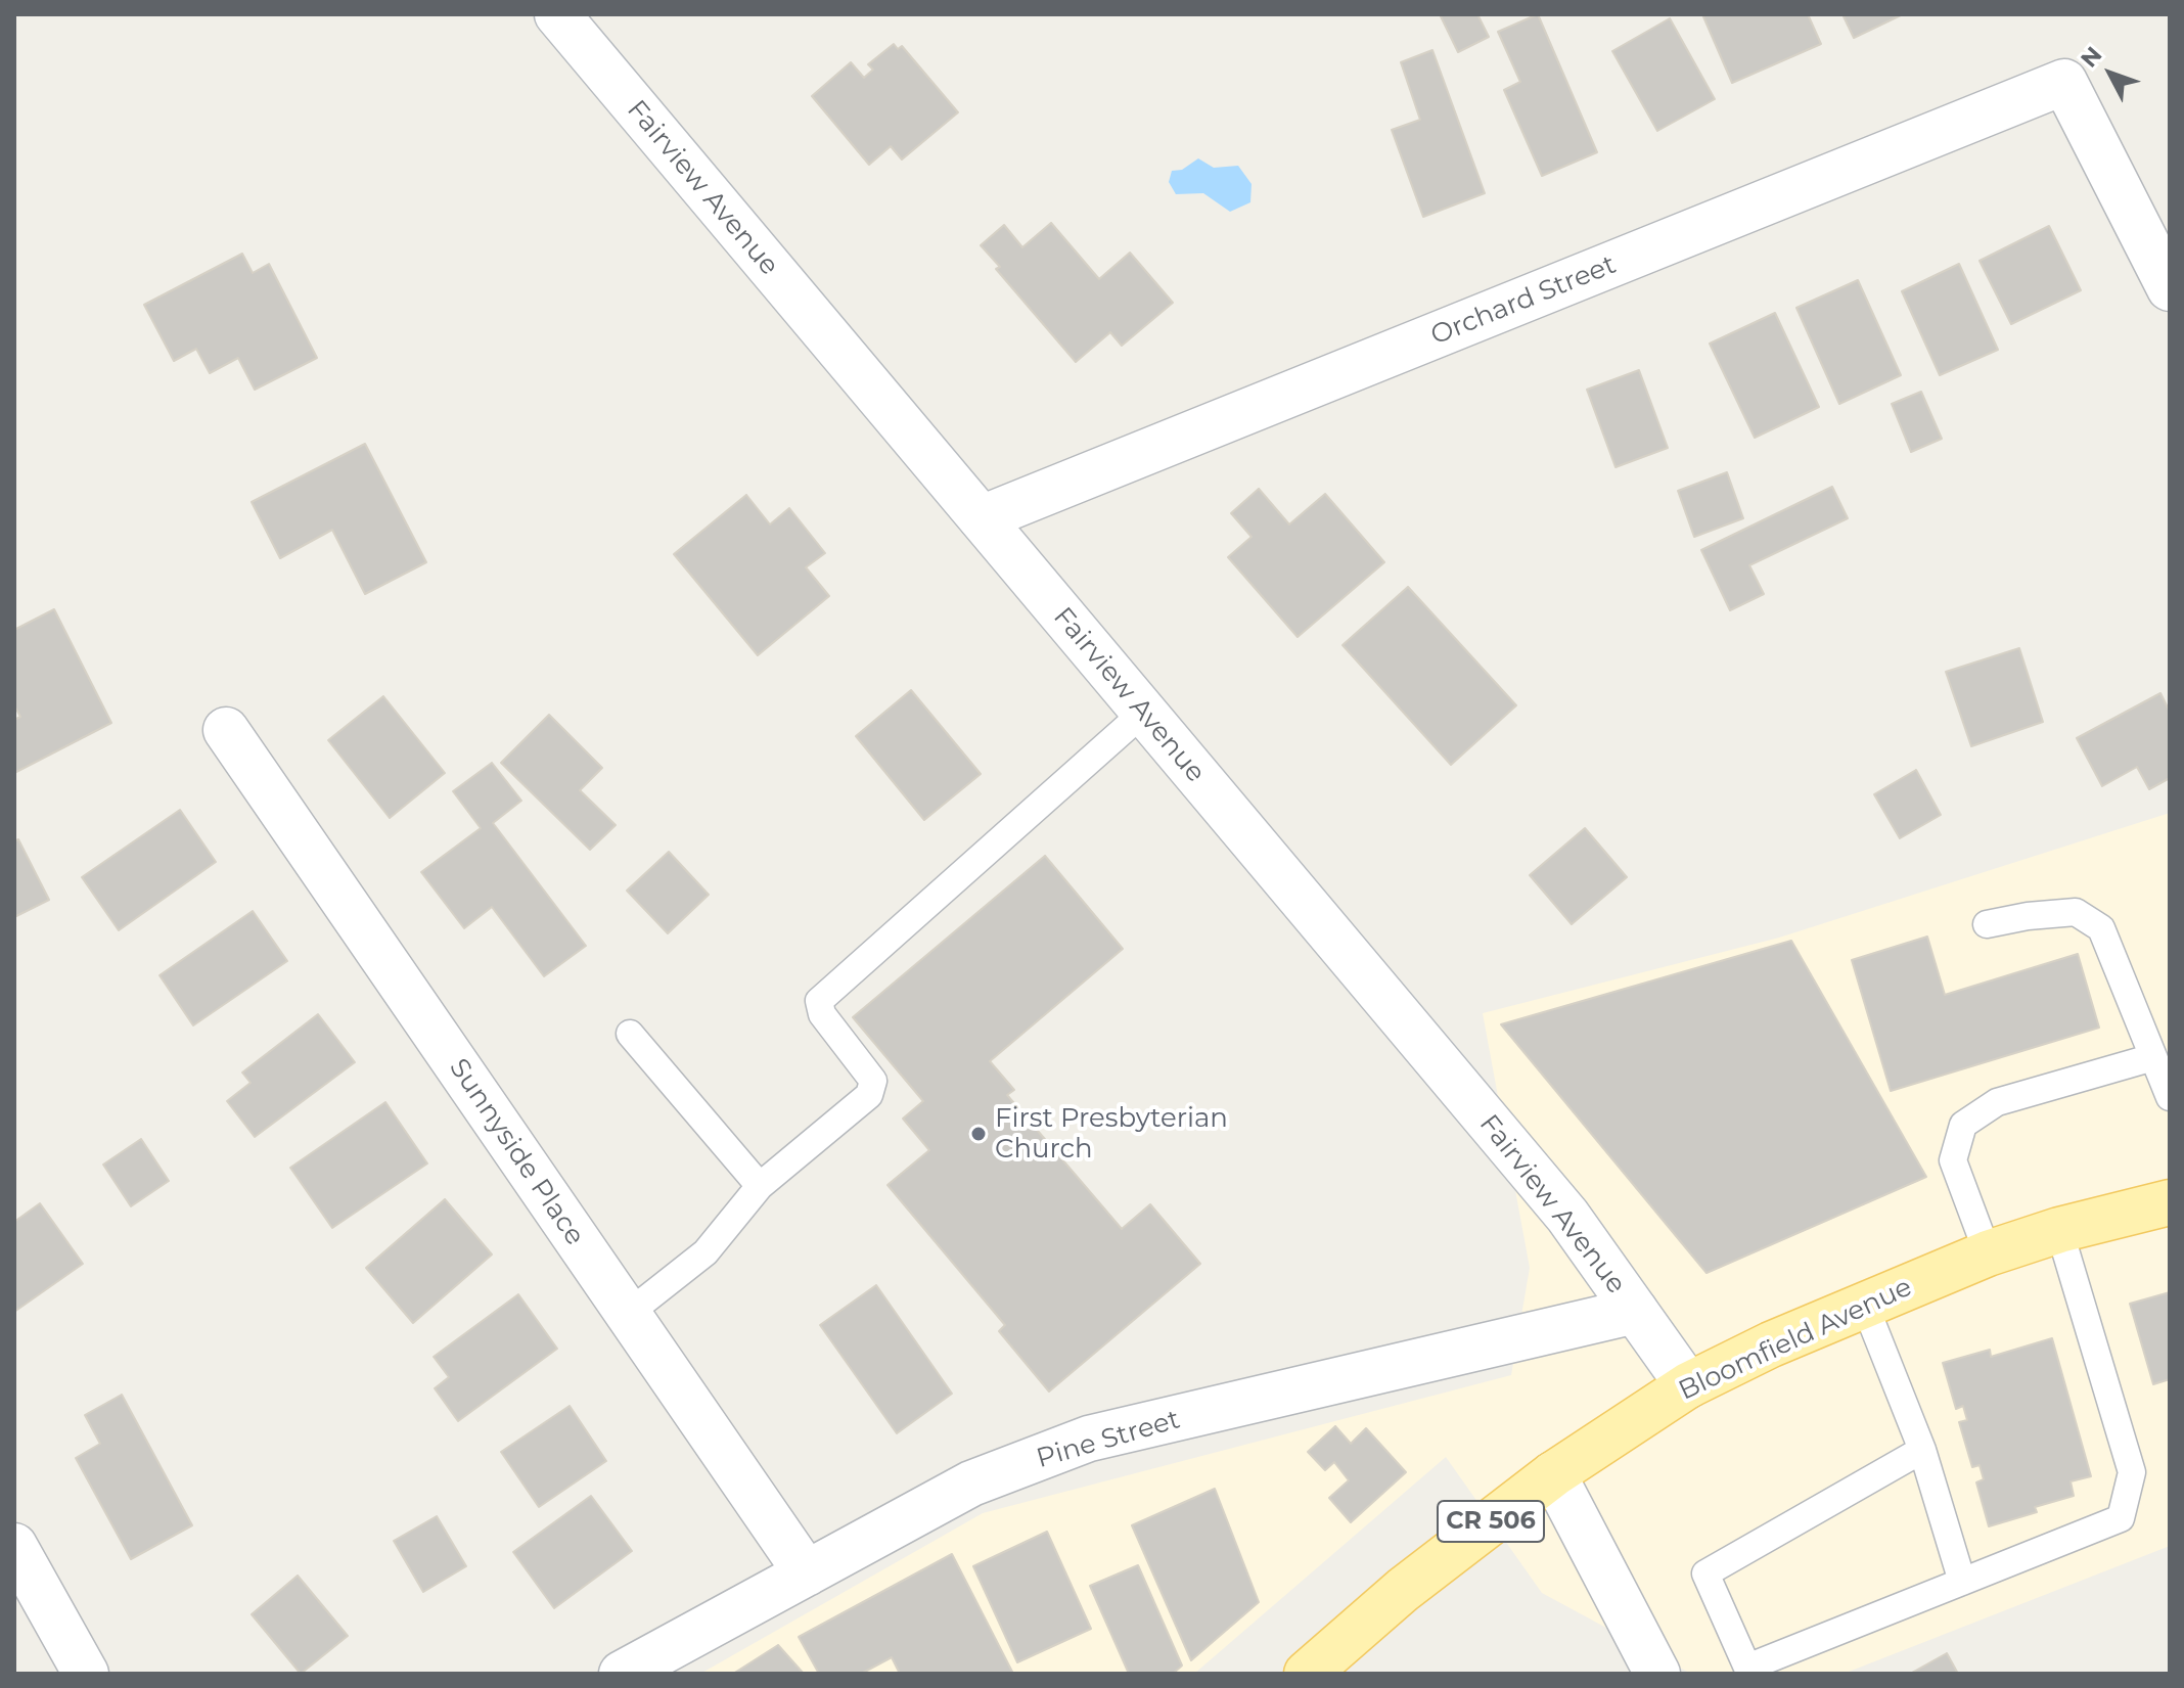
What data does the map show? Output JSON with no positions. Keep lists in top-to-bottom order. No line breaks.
{"streets":{"main road":["Bloomfield Avenue","CR 506"],"street":["Fairview Avenue","Orchard Street","Sunnyside Place","Pine Street"]},"crossings":[["Fairview Avenue","Orchard Street"],["Fairview Avenue","Bloomfield Avenue"],["Fairview Avenue","Pine Street"],["Sunnyside Place","Pine Street"]],"places":["First Presbyterian Church"],"north":"top left"}
